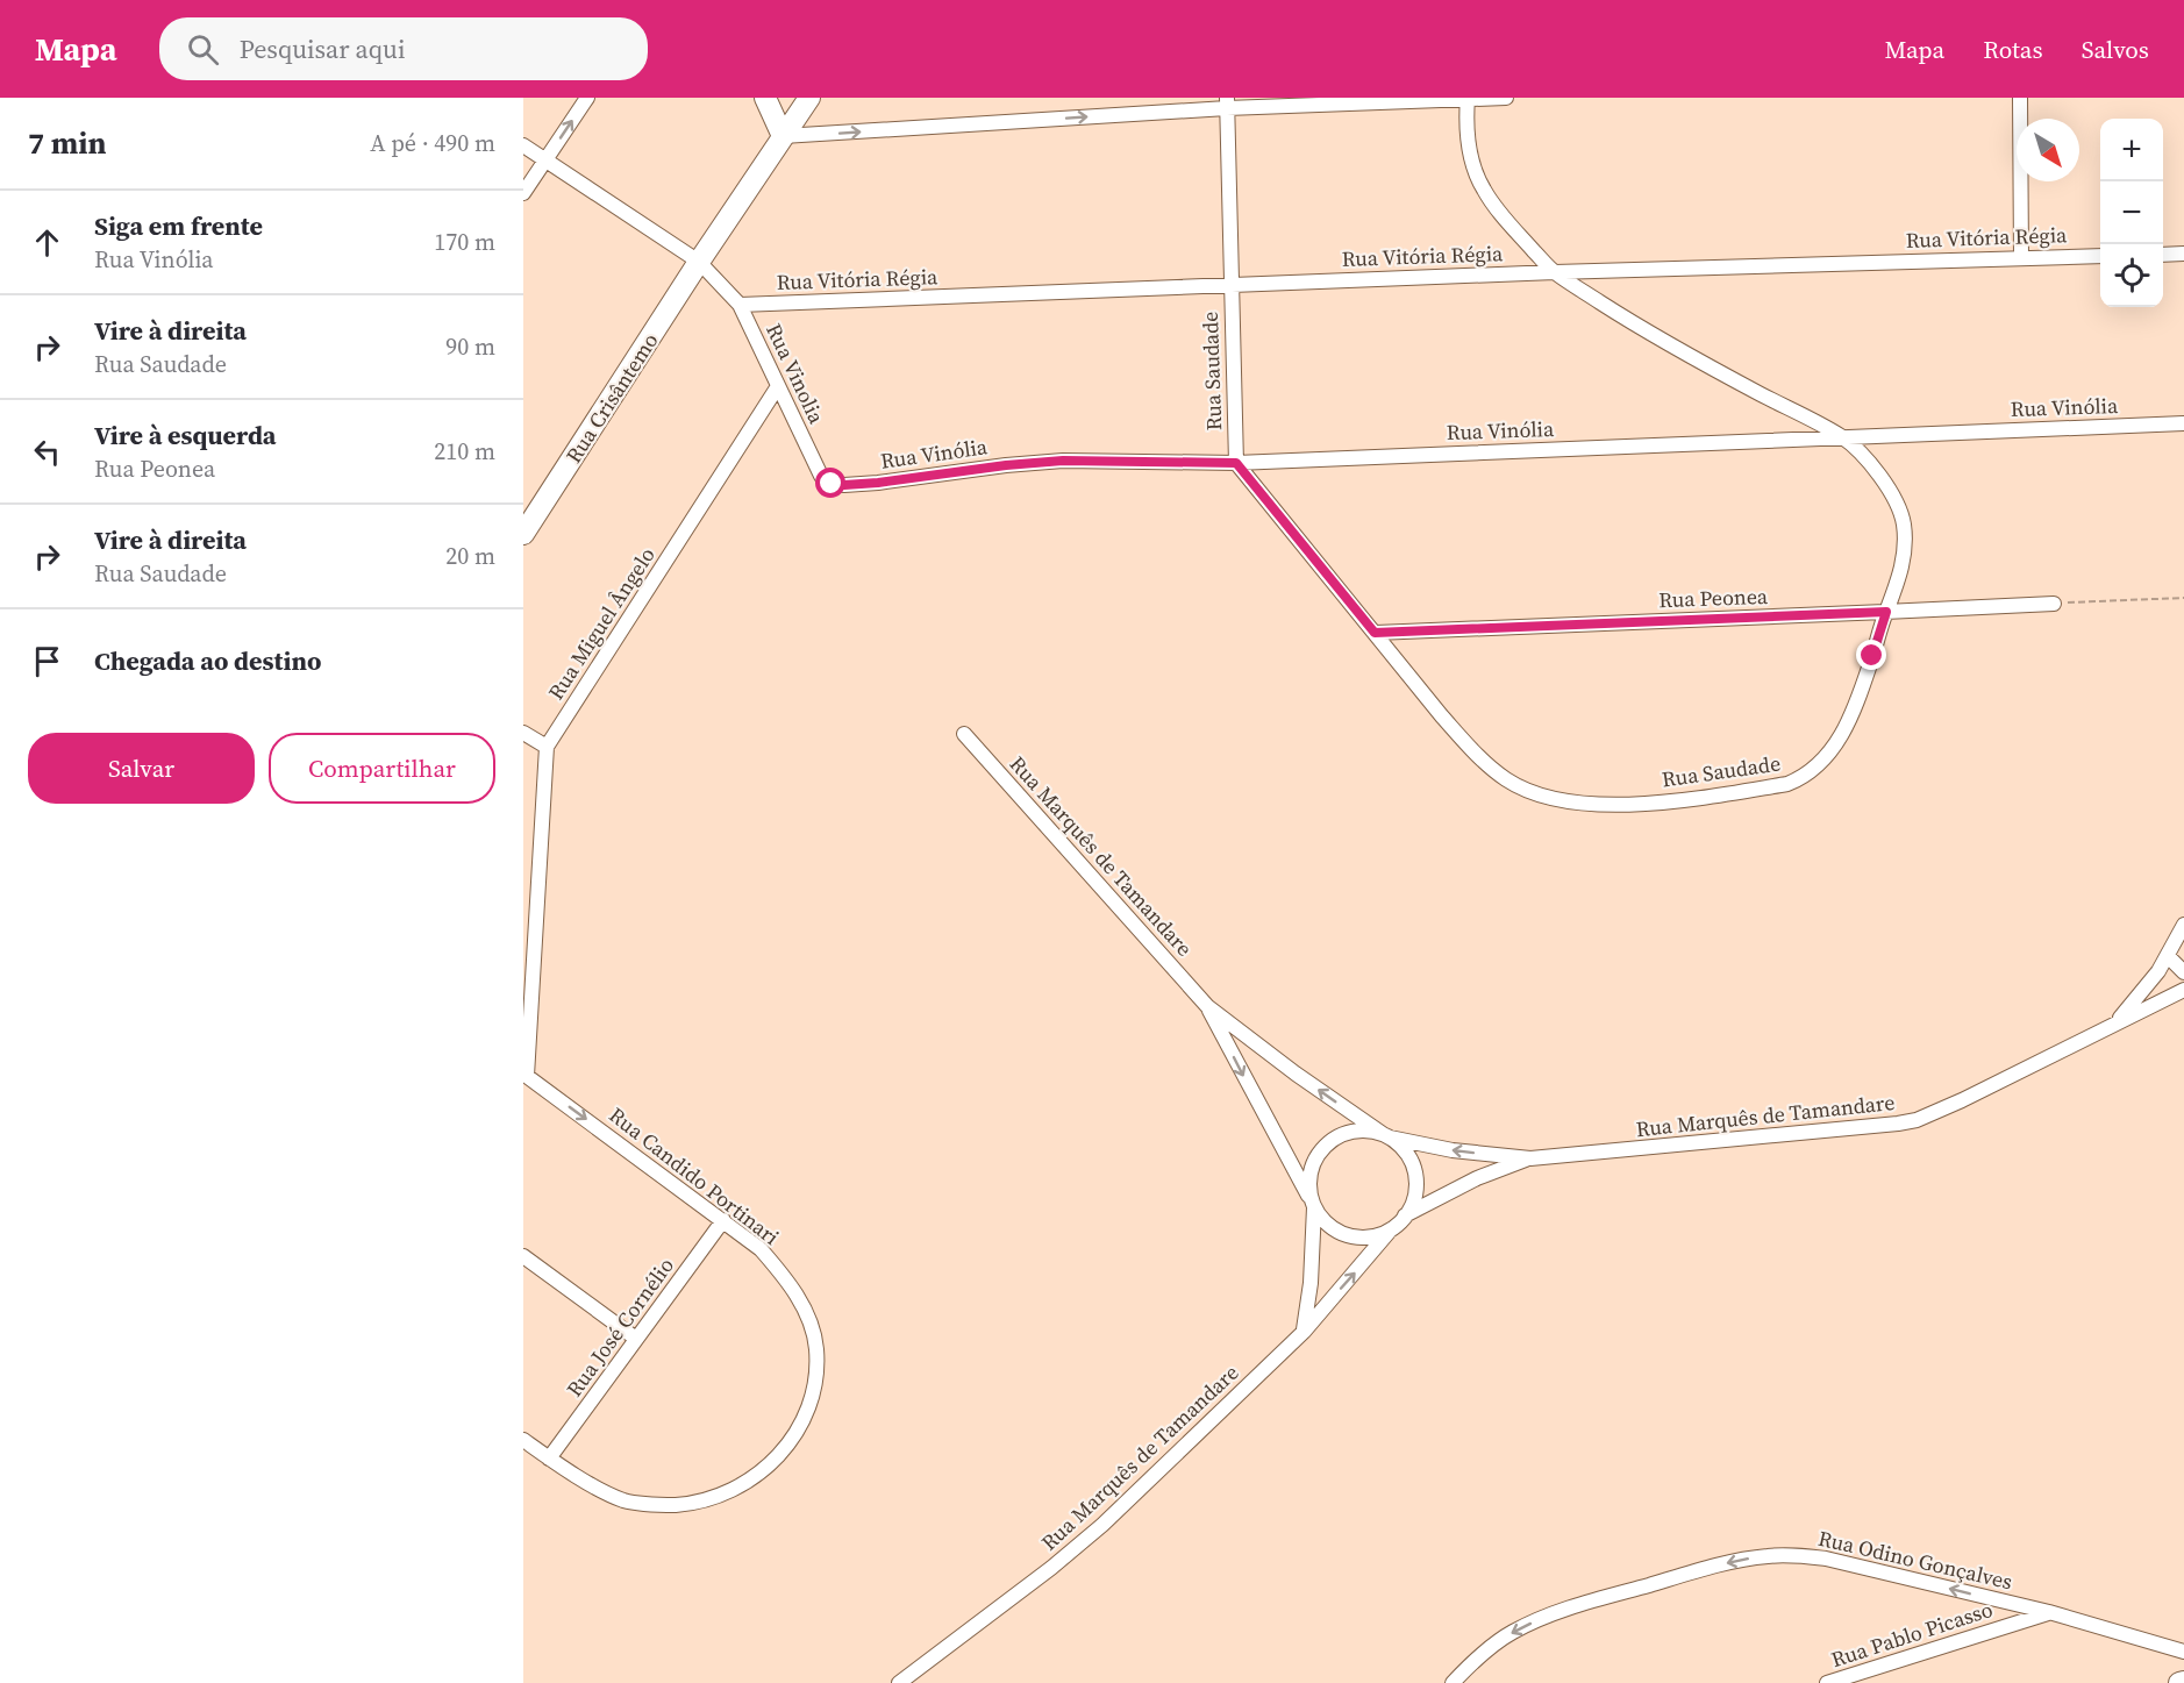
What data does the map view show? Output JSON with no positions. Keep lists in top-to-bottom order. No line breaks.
{"streets":{"main road":["Rua Crisântemo"],"street":["Rua Vitória Régia","Rua Saudade","Rua Vinolia","Rua Vinólia","Rua Peonea","Rua Miguel Ângelo","Rua Marquês de Tamandare","Rua Candido Portinari","Rua José Cornélio","Rua Odino Gonçalves","Rua Pablo Picasso"]},"crossings":[["Rua Vitória Régia","Rua Saudade"],["Rua Vitória Régia","Rua Vinolia"],["Rua Saudade","Rua Vinólia"],["Rua Saudade","Rua Peonea"],["Rua Vinolia","Rua Crisântemo"],["Rua Vinolia","Rua Vinólia"],["Rua Vinolia","Rua Miguel Ângelo"],["Rua Miguel Ângelo","Rua Candido Portinari"],["Rua Candido Portinari","Rua José Cornélio"],["Rua Odino Gonçalves","Rua Pablo Picasso"]],"one_way":["Rua Odino Gonçalves"],"north":"bottom right","page":{"header":"Mapa","search":"Pesquisar aqui","nav":["Mapa","Rotas","Salvos"],"heading":["7 min","A pé · 490 m"],"map_buttons":["+","−"],"list":[["Siga em frente","Rua Vinólia","170 m"],["Vire à direita","Rua Saudade","90 m"],["Vire à esquerda","Rua Peonea","210 m"],["Vire à direita","Rua Saudade","20 m"],"Chegada ao destino"],"buttons":["Salvar","Compartilhar"]}}
